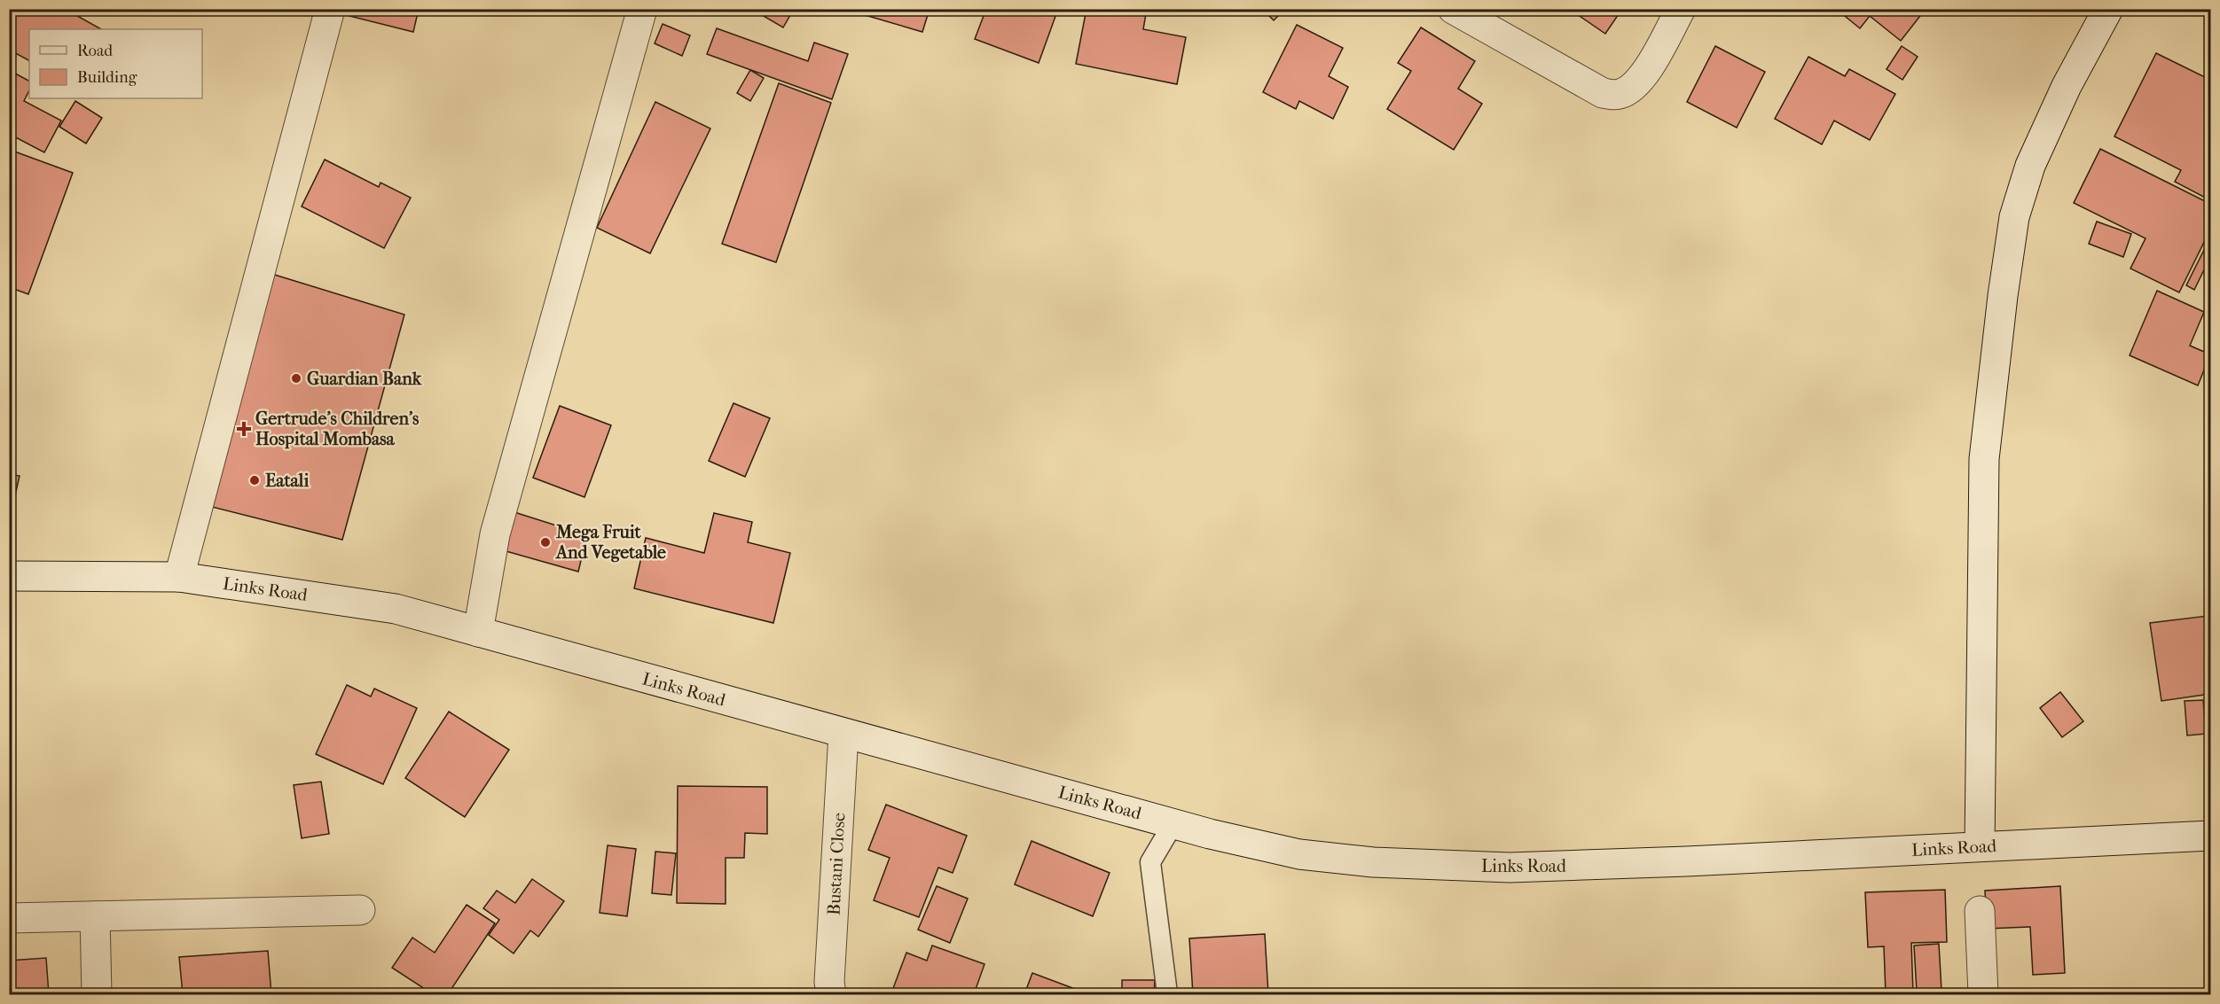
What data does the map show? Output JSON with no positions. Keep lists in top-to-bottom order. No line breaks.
{"streets":{"street":["Links Road","Bustani Close"]},"crossings":[["Links Road","Bustani Close"]],"places":{"other":["Guardian Bank","Eatali","Mega Fruit And Vegetable"],"health":["Gertrude's Children's Hospital Mombasa"]},"legend":["Road","Building"]}
